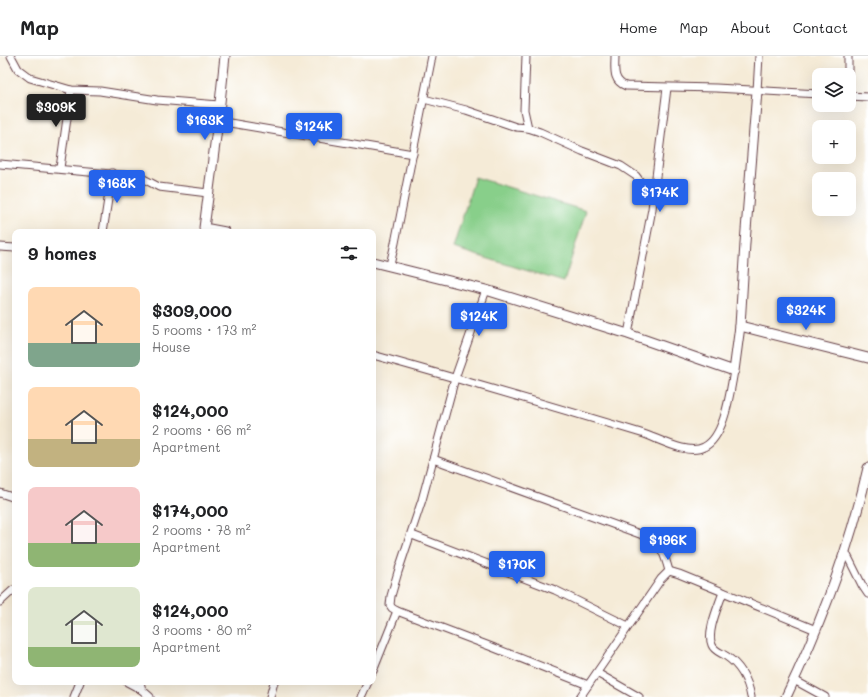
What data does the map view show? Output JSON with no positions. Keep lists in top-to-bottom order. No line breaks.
{"page":{"header":"Map","nav":["Home","Map","About","Contact"],"map_buttons":["+","−"],"price":["$309K","$163K","$124K","$168K","$174K","$324K","$124K","$196K","$170K"],"heading":"9 homes","list":[{"name":"$309,000","note":"5 rooms · 173 m² · House"},{"name":"$124,000","note":"2 rooms · 66 m² · Apartment"},{"name":"$174,000","note":"2 rooms · 78 m² · Apartment"},{"name":"$124,000","note":"3 rooms · 80 m² · Apartment"}]}}
